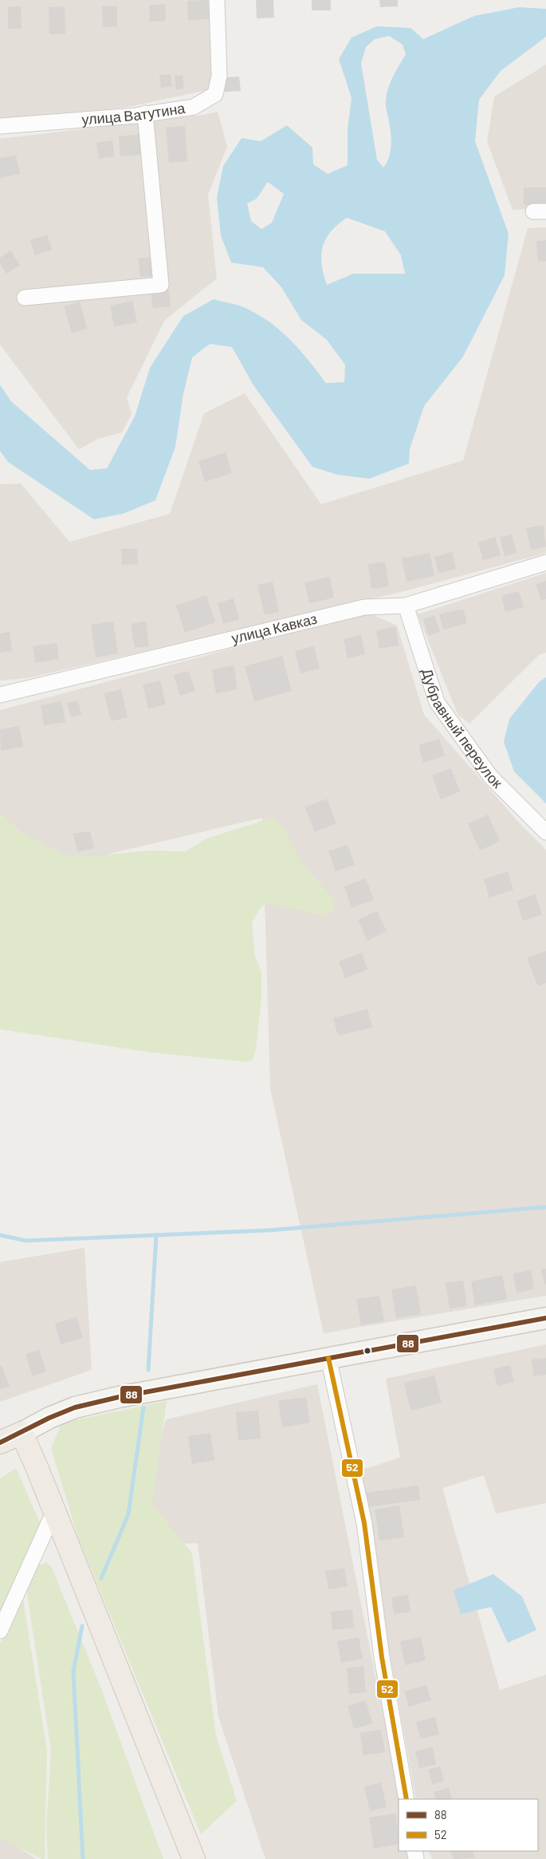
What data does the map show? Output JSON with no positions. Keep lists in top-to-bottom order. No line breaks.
{"streets":{"street":["улица Ватутина","улица Кавказ","Дубравный переулок"]},"crossings":[["улица Кавказ","Дубравный переулок"]],"lines":["transit line 88","transit line 52"],"legend":["88","52"]}
